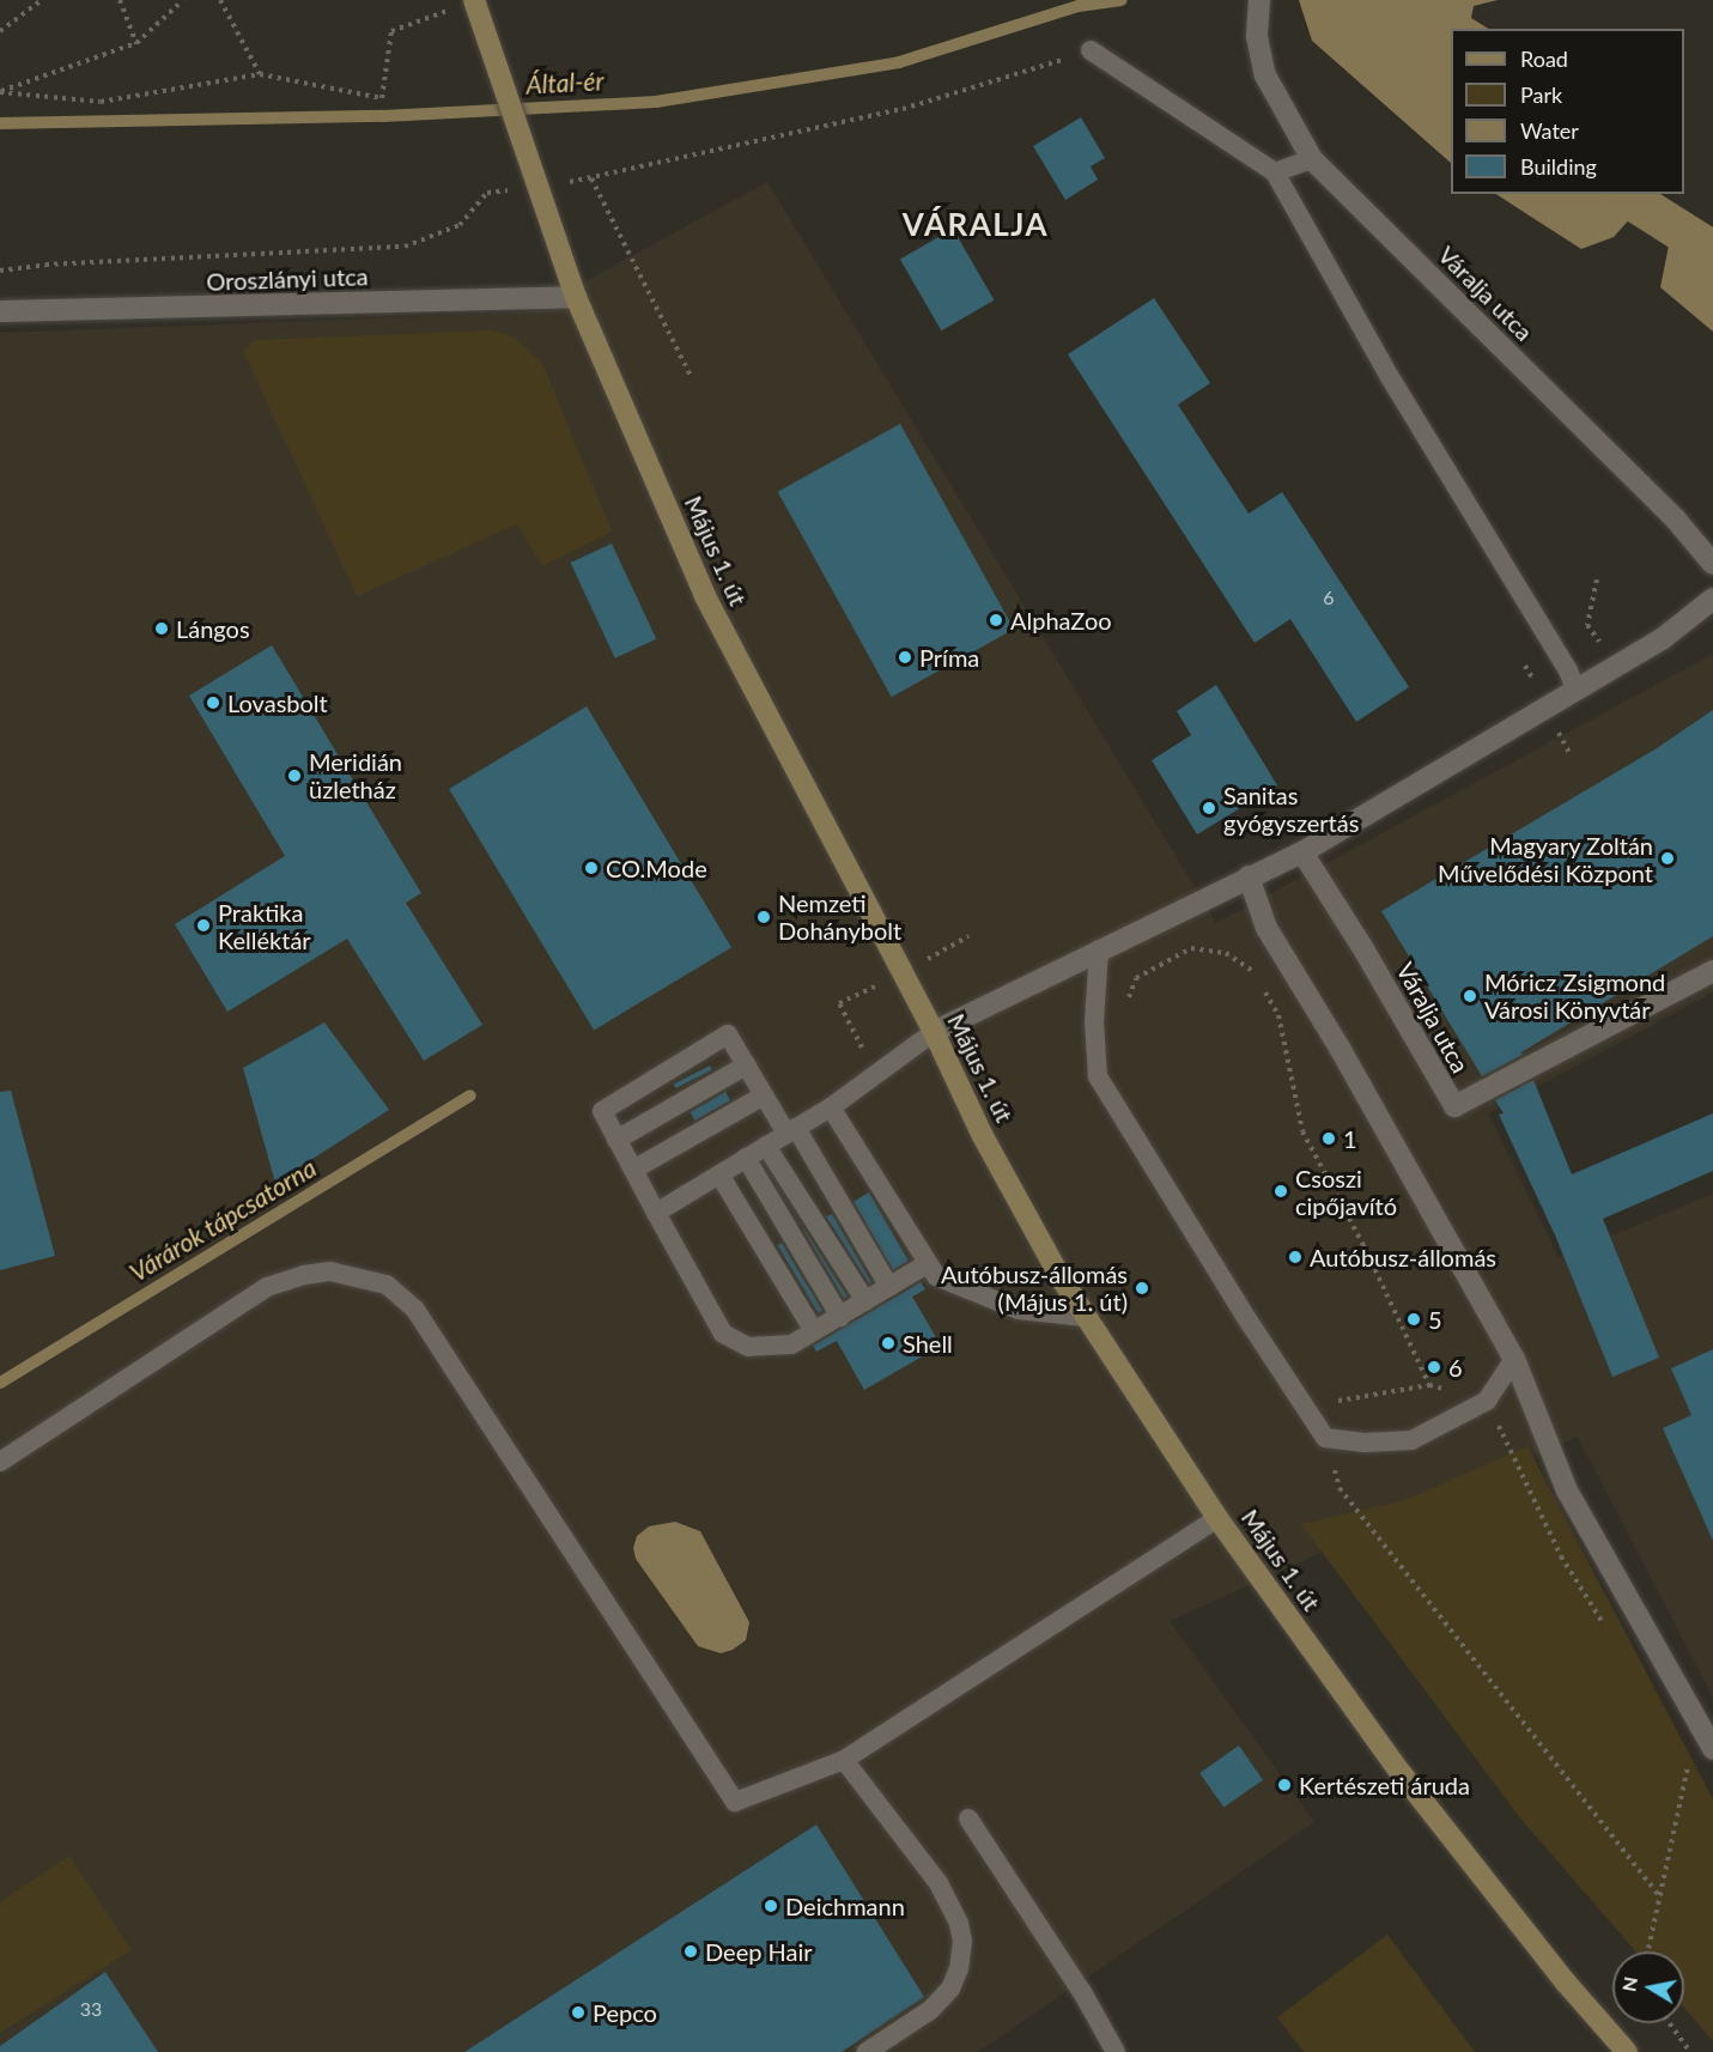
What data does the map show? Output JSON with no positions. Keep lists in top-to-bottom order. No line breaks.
{"streets":{"main road":["Május 1. út"],"street":["Oroszlányi utca","Váralja utca"]},"crossings":[["Oroszlányi utca","Május 1. út"]],"districts":["VÁRALJA"],"water":["Által-ér","Várárok tápcsatorna"],"places":["AlphaZoo","Lángos","Príma","Lovasbolt","Meridián üzletház","Sanitas gyógyszertás","Magyary Zoltán Művelődési Központ","CO.Mode","Nemzeti Dohánybolt","Praktika Kelléktár","Móricz Zsigmond Városi Könyvtár","1","Csoszi cipőjavító","Autóbusz-állomás","Autóbusz-állomás (Május 1. út)","5","Shell","6","Kertészeti áruda","Deichmann","Deep Hair","Pepco"],"house_numbers":["6","33"],"legend":["Road","Park","Water","Building"],"north":"left"}
